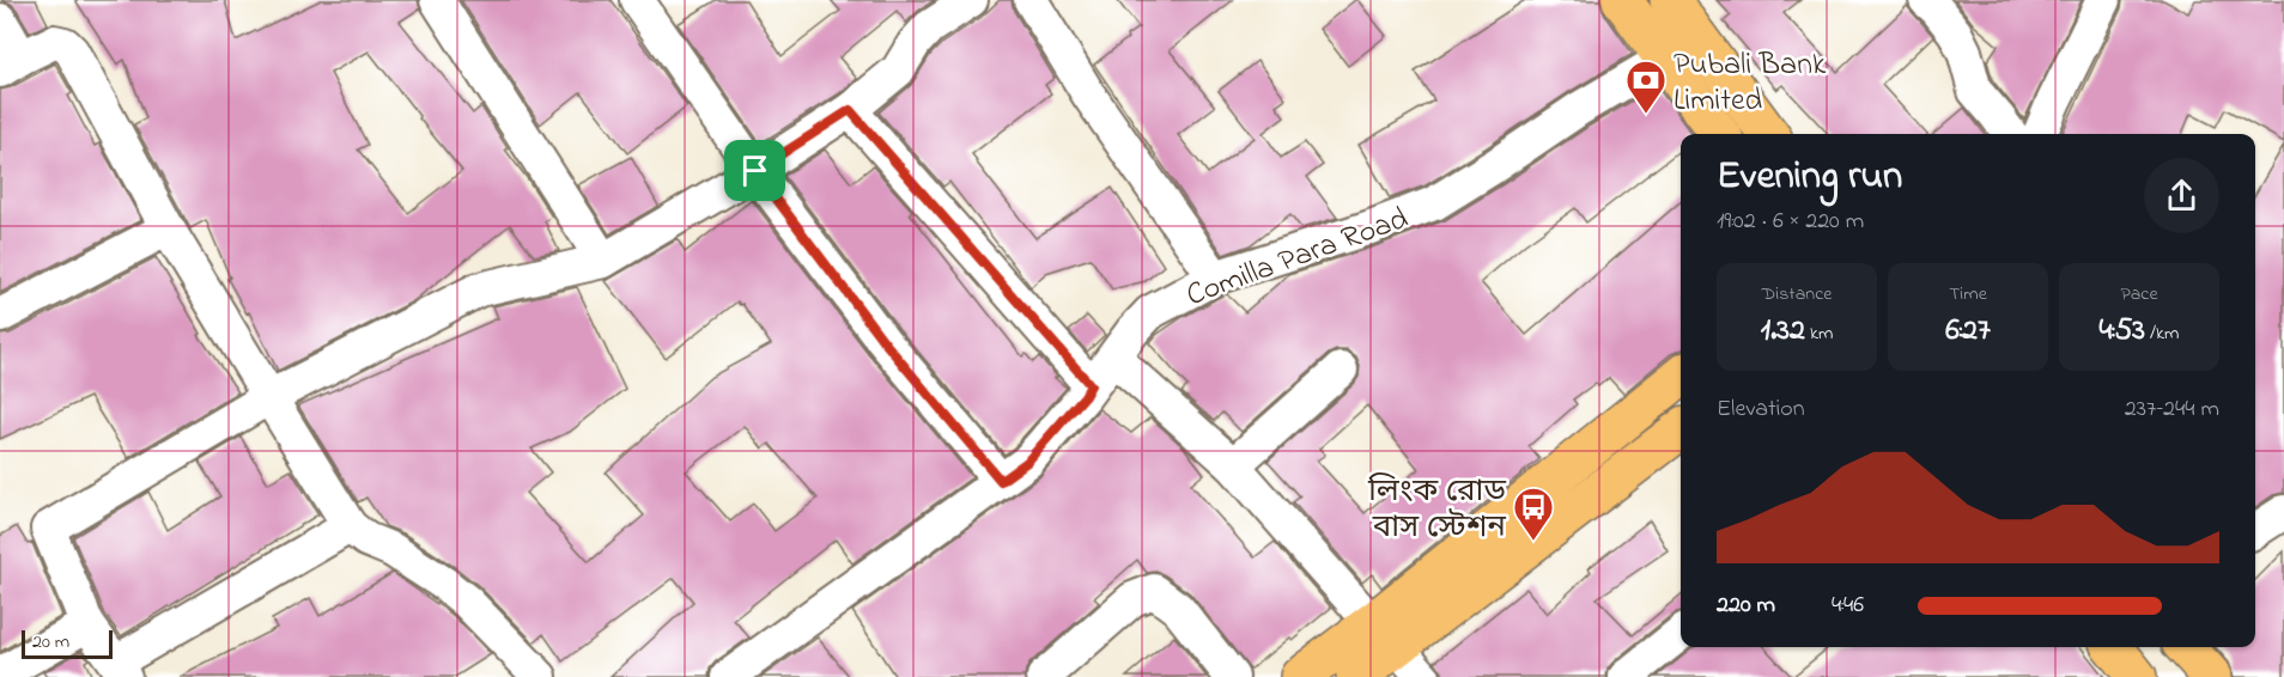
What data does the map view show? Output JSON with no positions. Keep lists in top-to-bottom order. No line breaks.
{"streets":{"street":["Comilla Para Road"]},"places":{"bank":["Pubali Bank Limited"],"bus stop":["লিংক রোড বাস স্টেশন"]},"scale_bar":"20 m","page":{"heading":["Evening run","19:02 · 6 × 220 m"],"stats":[["Distance","1.32 km"],["Time","6:27"],["Pace","4:53 /km"]],"chart":["Elevation","237–244 m"],"list":[{"name":"220 m","note":"4:46"}],"scale":"20 m"}}
